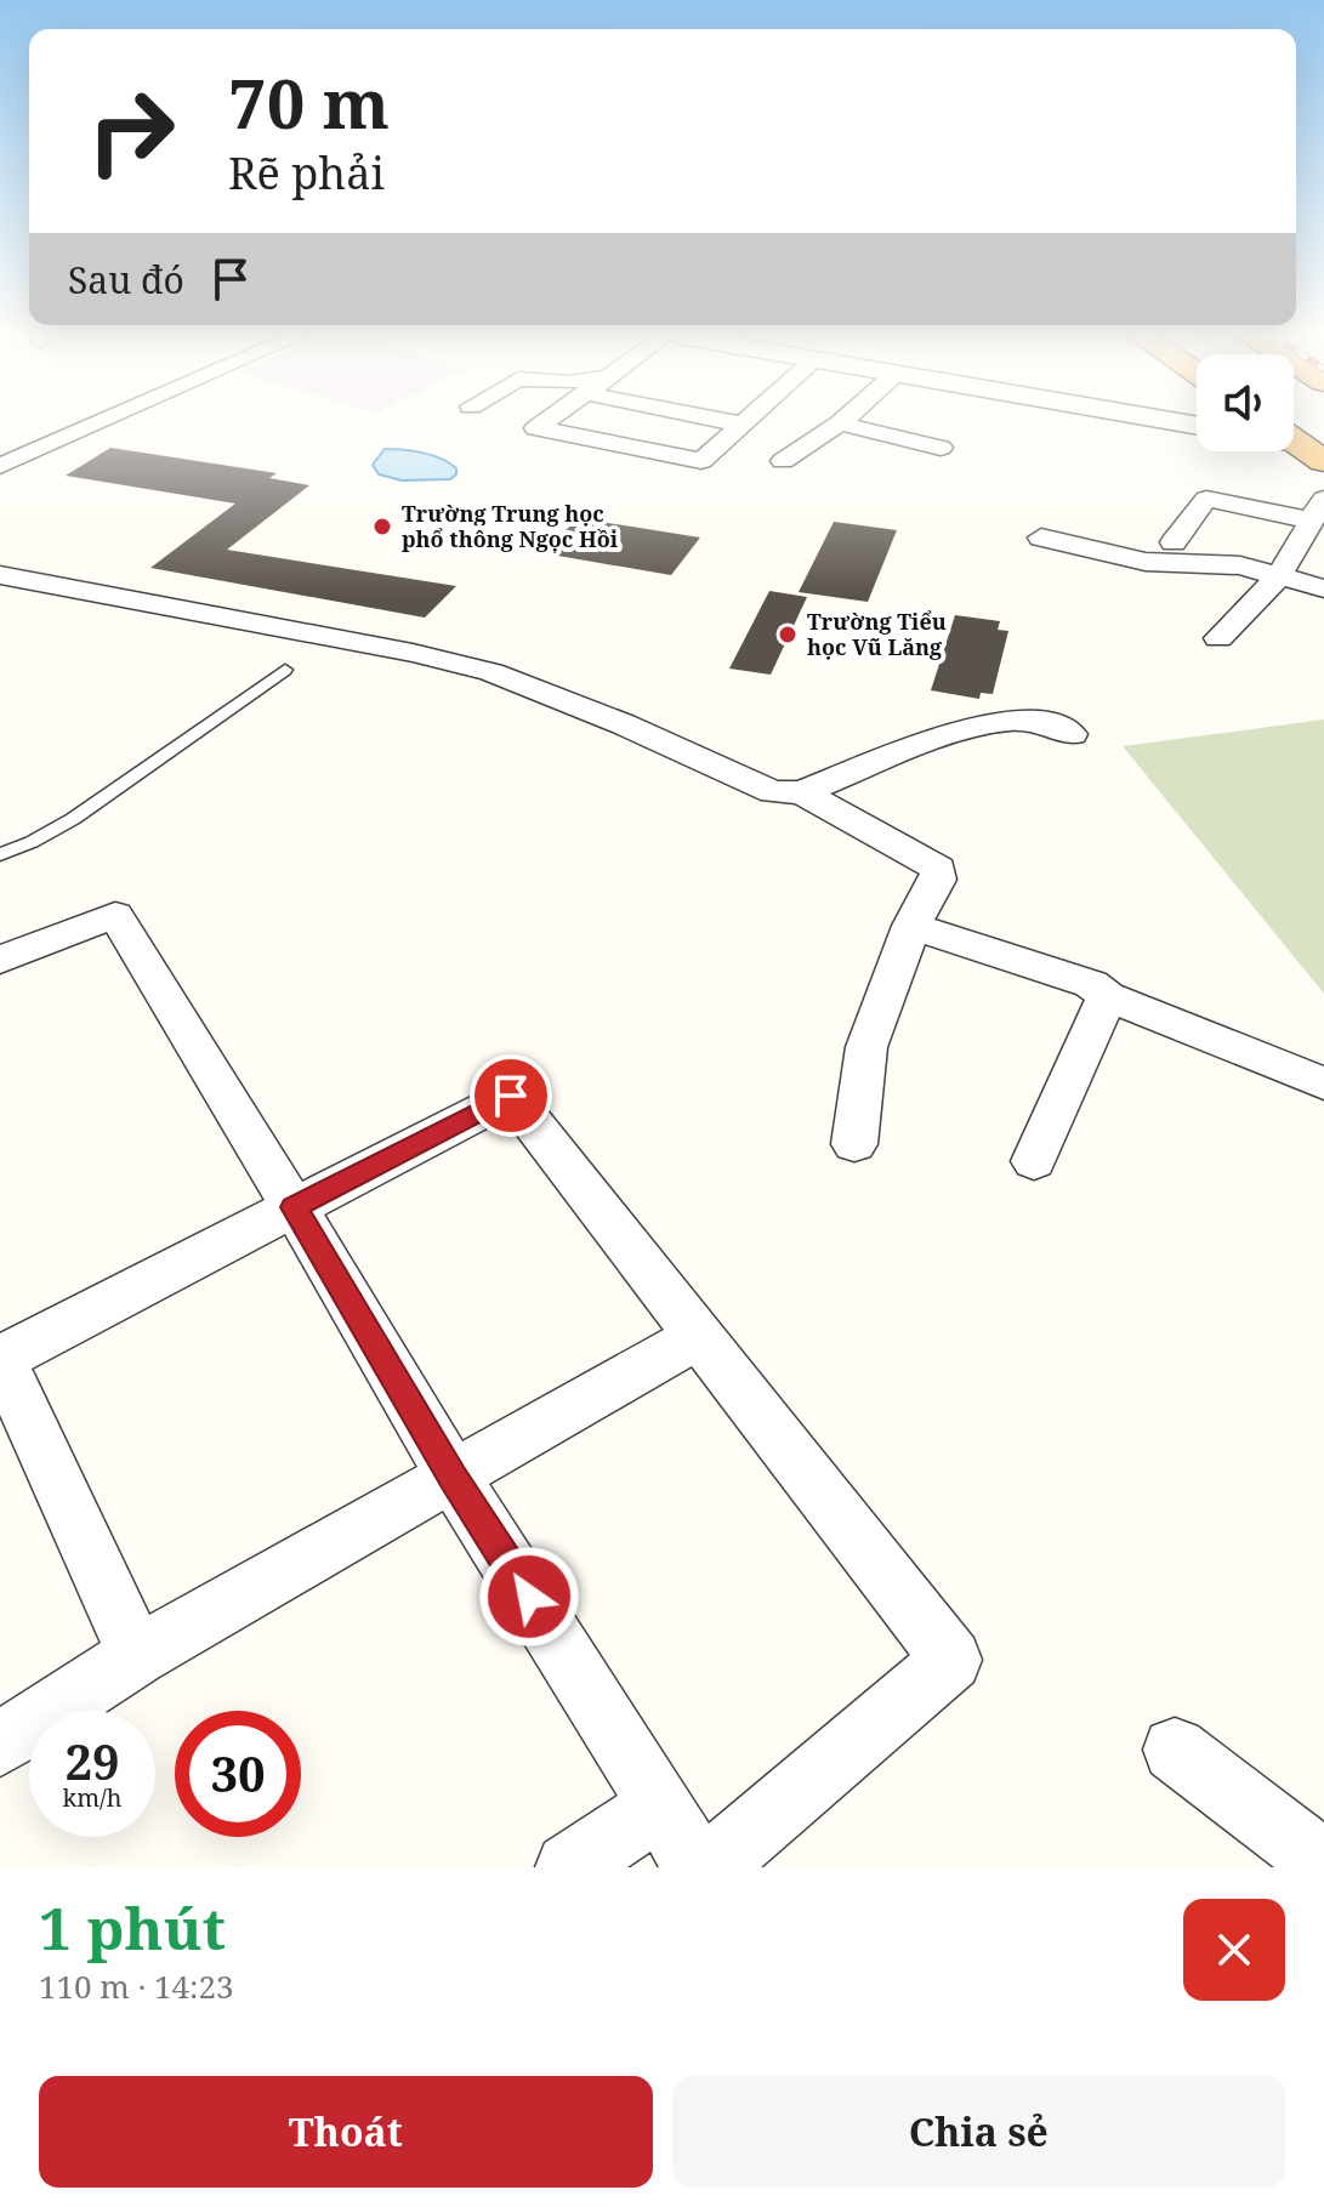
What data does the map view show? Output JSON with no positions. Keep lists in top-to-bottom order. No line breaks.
{"places":["Trường Trung học phổ thông Ngọc Hồi","Trường Tiểu học Vũ Lăng"],"page":{"turn":["70 m","Rẽ phải"],"then":"Sau đó","speed":"29 km/h","limit":"30","heading":["1 phút","110 m · 14:23"],"buttons":["Thoát","Chia sẻ"]}}
